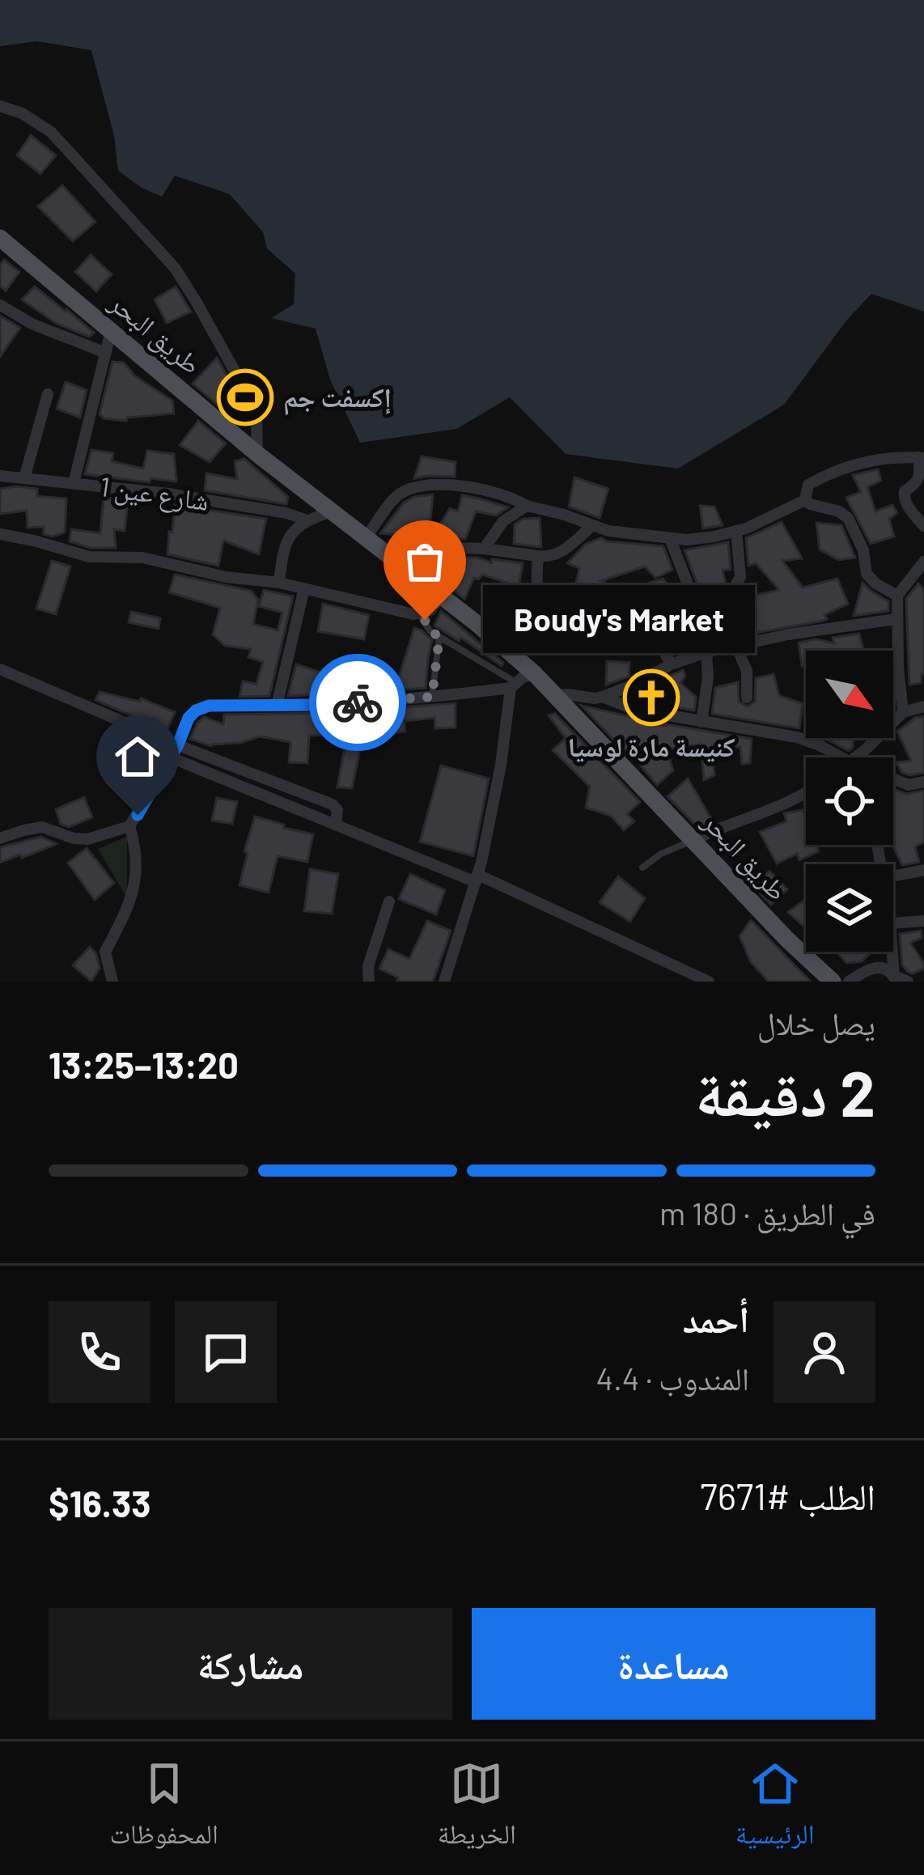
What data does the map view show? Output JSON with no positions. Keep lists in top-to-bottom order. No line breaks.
{"streets":{"main road":["طريق البحر"],"street":["شارع عين 1"]},"places":{"sports":["إكسفت جم"],"other":["Boudy's Market"],"church":["كنيسة مارة لوسيا"]},"north":"bottom right","page":{"bubble":"Boudy's Market","heading":["2 دقيقة","يصل خلال","13:20–13:25"],"panel":["أحمد","المندوب · 4.4","الطلب #7671","$16.33"],"bar":"في الطريق · 180 m","buttons":["مساعدة","مشاركة"],"tabs":["الرئيسية","الخريطة","المحفوظات"]}}
